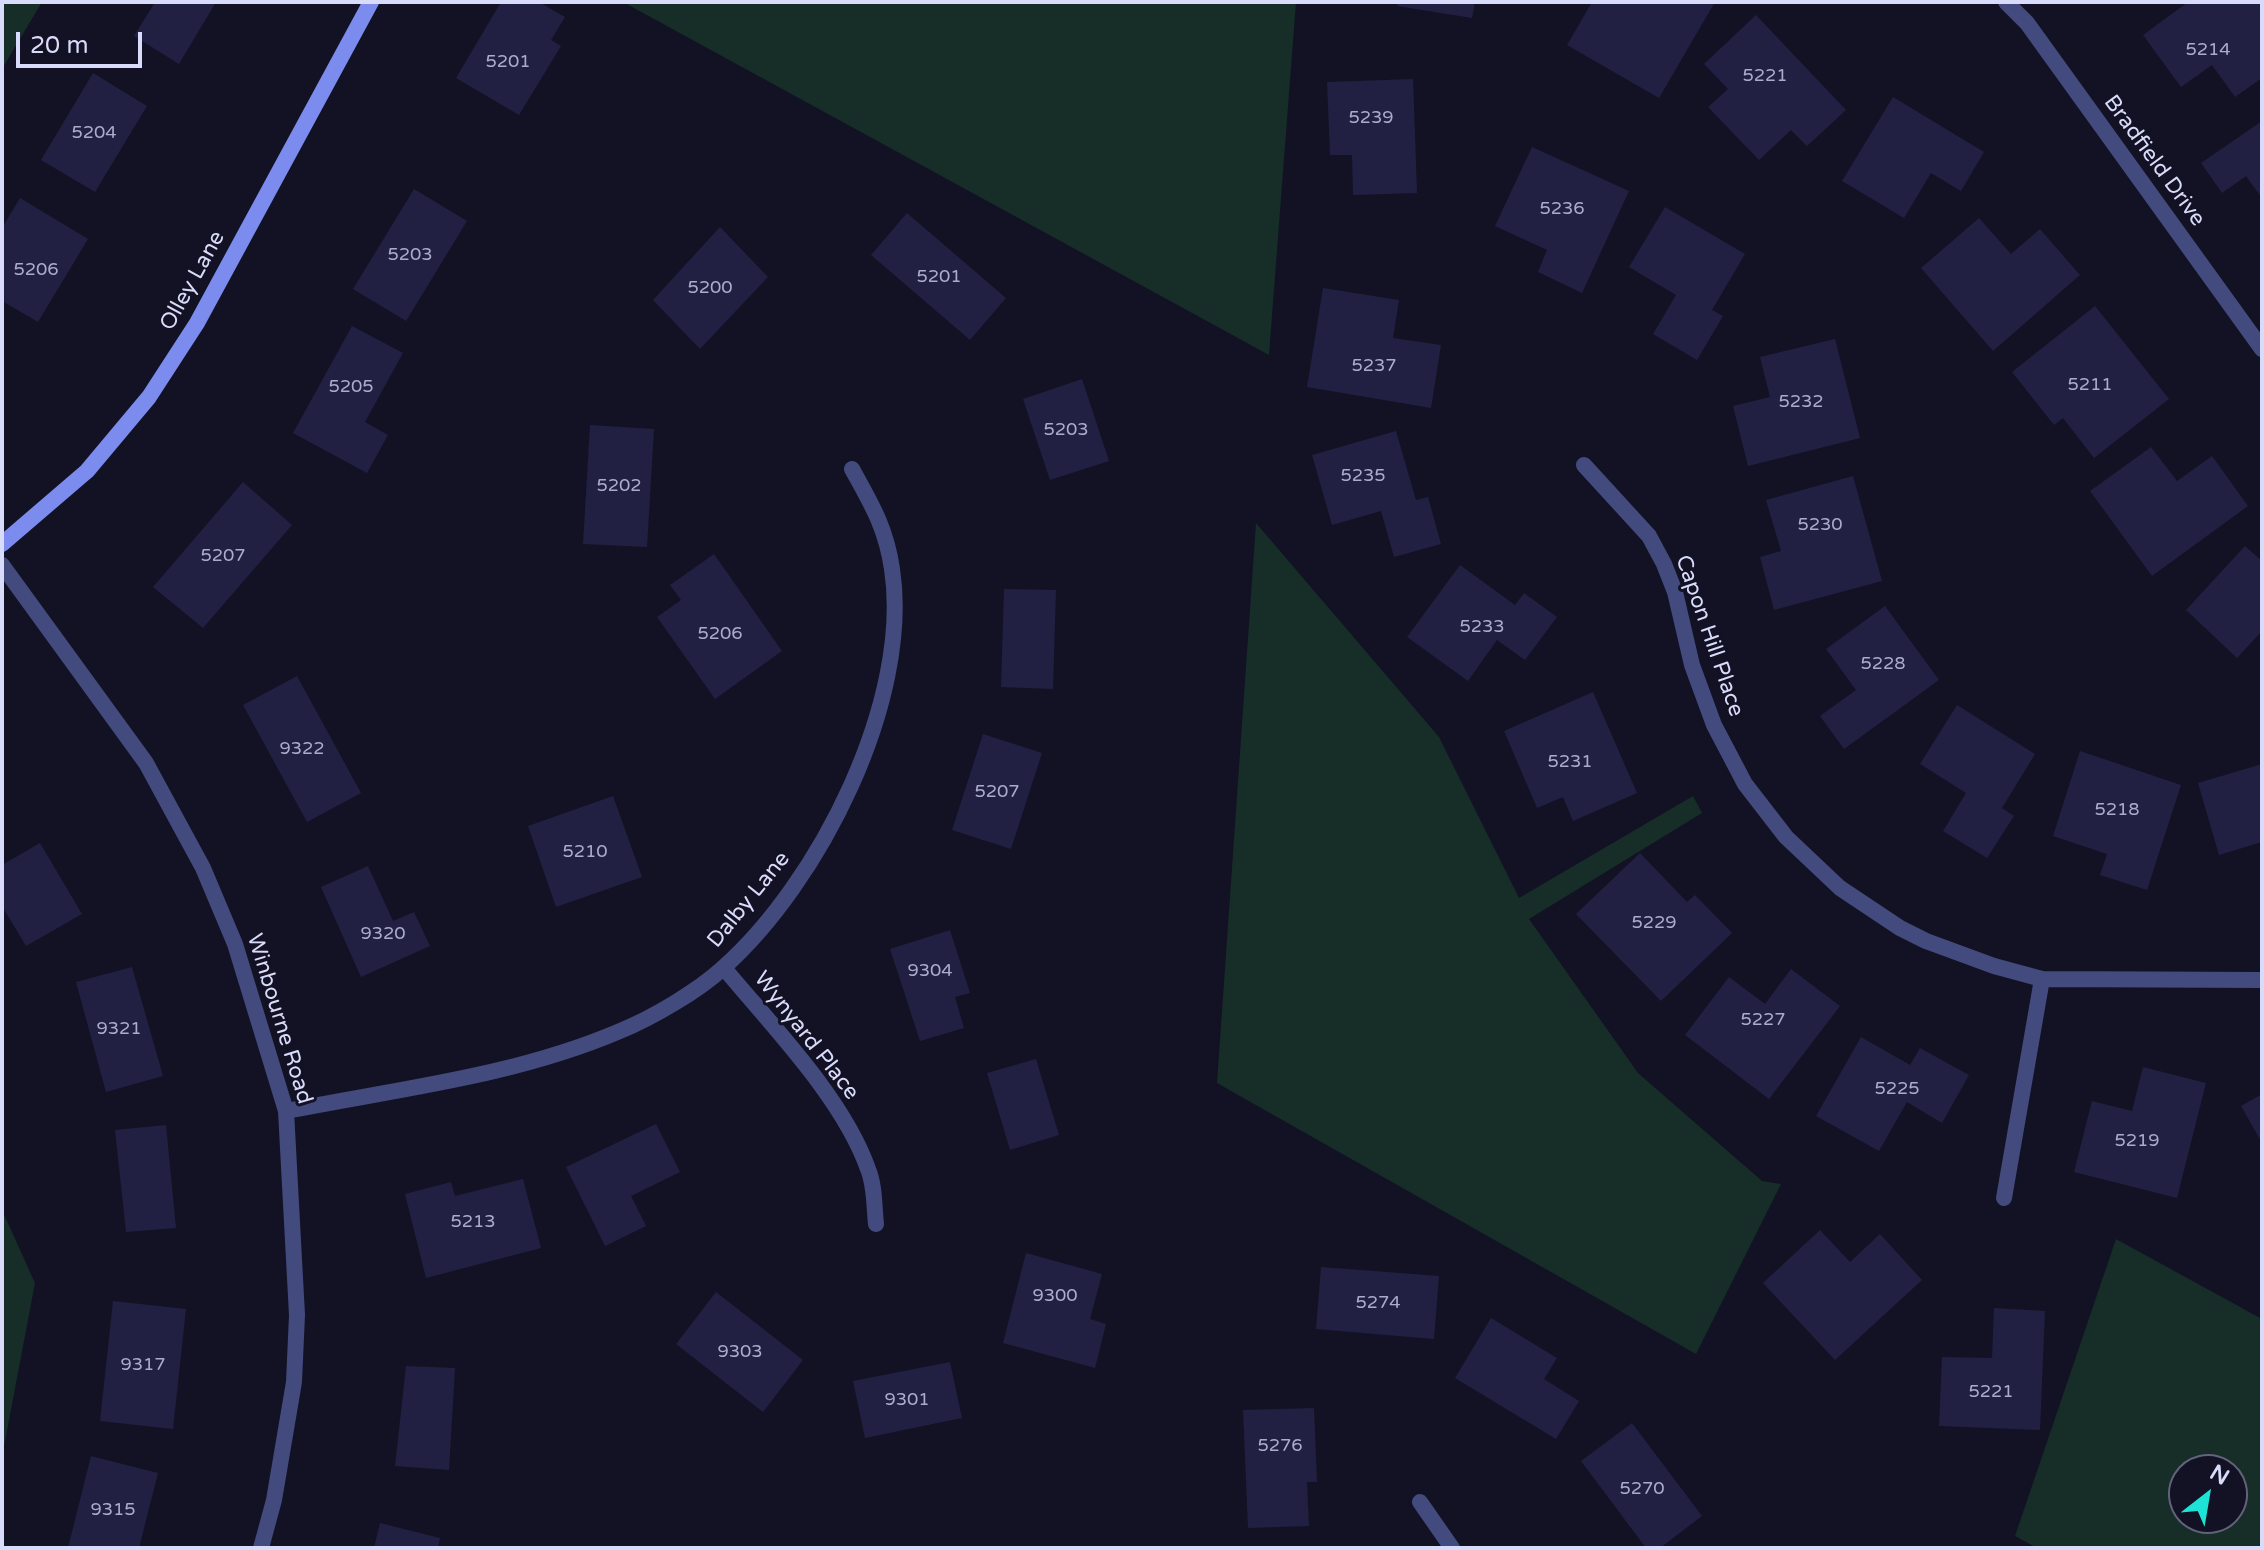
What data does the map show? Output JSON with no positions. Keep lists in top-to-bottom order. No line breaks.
{"streets":{"street":["Bradfield Drive","Olley Lane","Capon Hill Place","Dalby Lane","Winbourne Road","Wynyard Place"]},"crossings":[["Dalby Lane","Winbourne Road"],["Dalby Lane","Wynyard Place"]],"house_numbers":["5214","5201","5221","5239","5204","5236","5203","5206","5201","5200","5237","5211","5205","5232","5203","5235","5202","5230","5207","5233","5206","5228","9322","5231","5207","5218","5210","5229","9320","9304","5227","9321","5225","5219","5213","9300","5274","9303","9317","5221","9301","5276","5270","9315"],"scale_bar":"20 m","north":"top right"}
